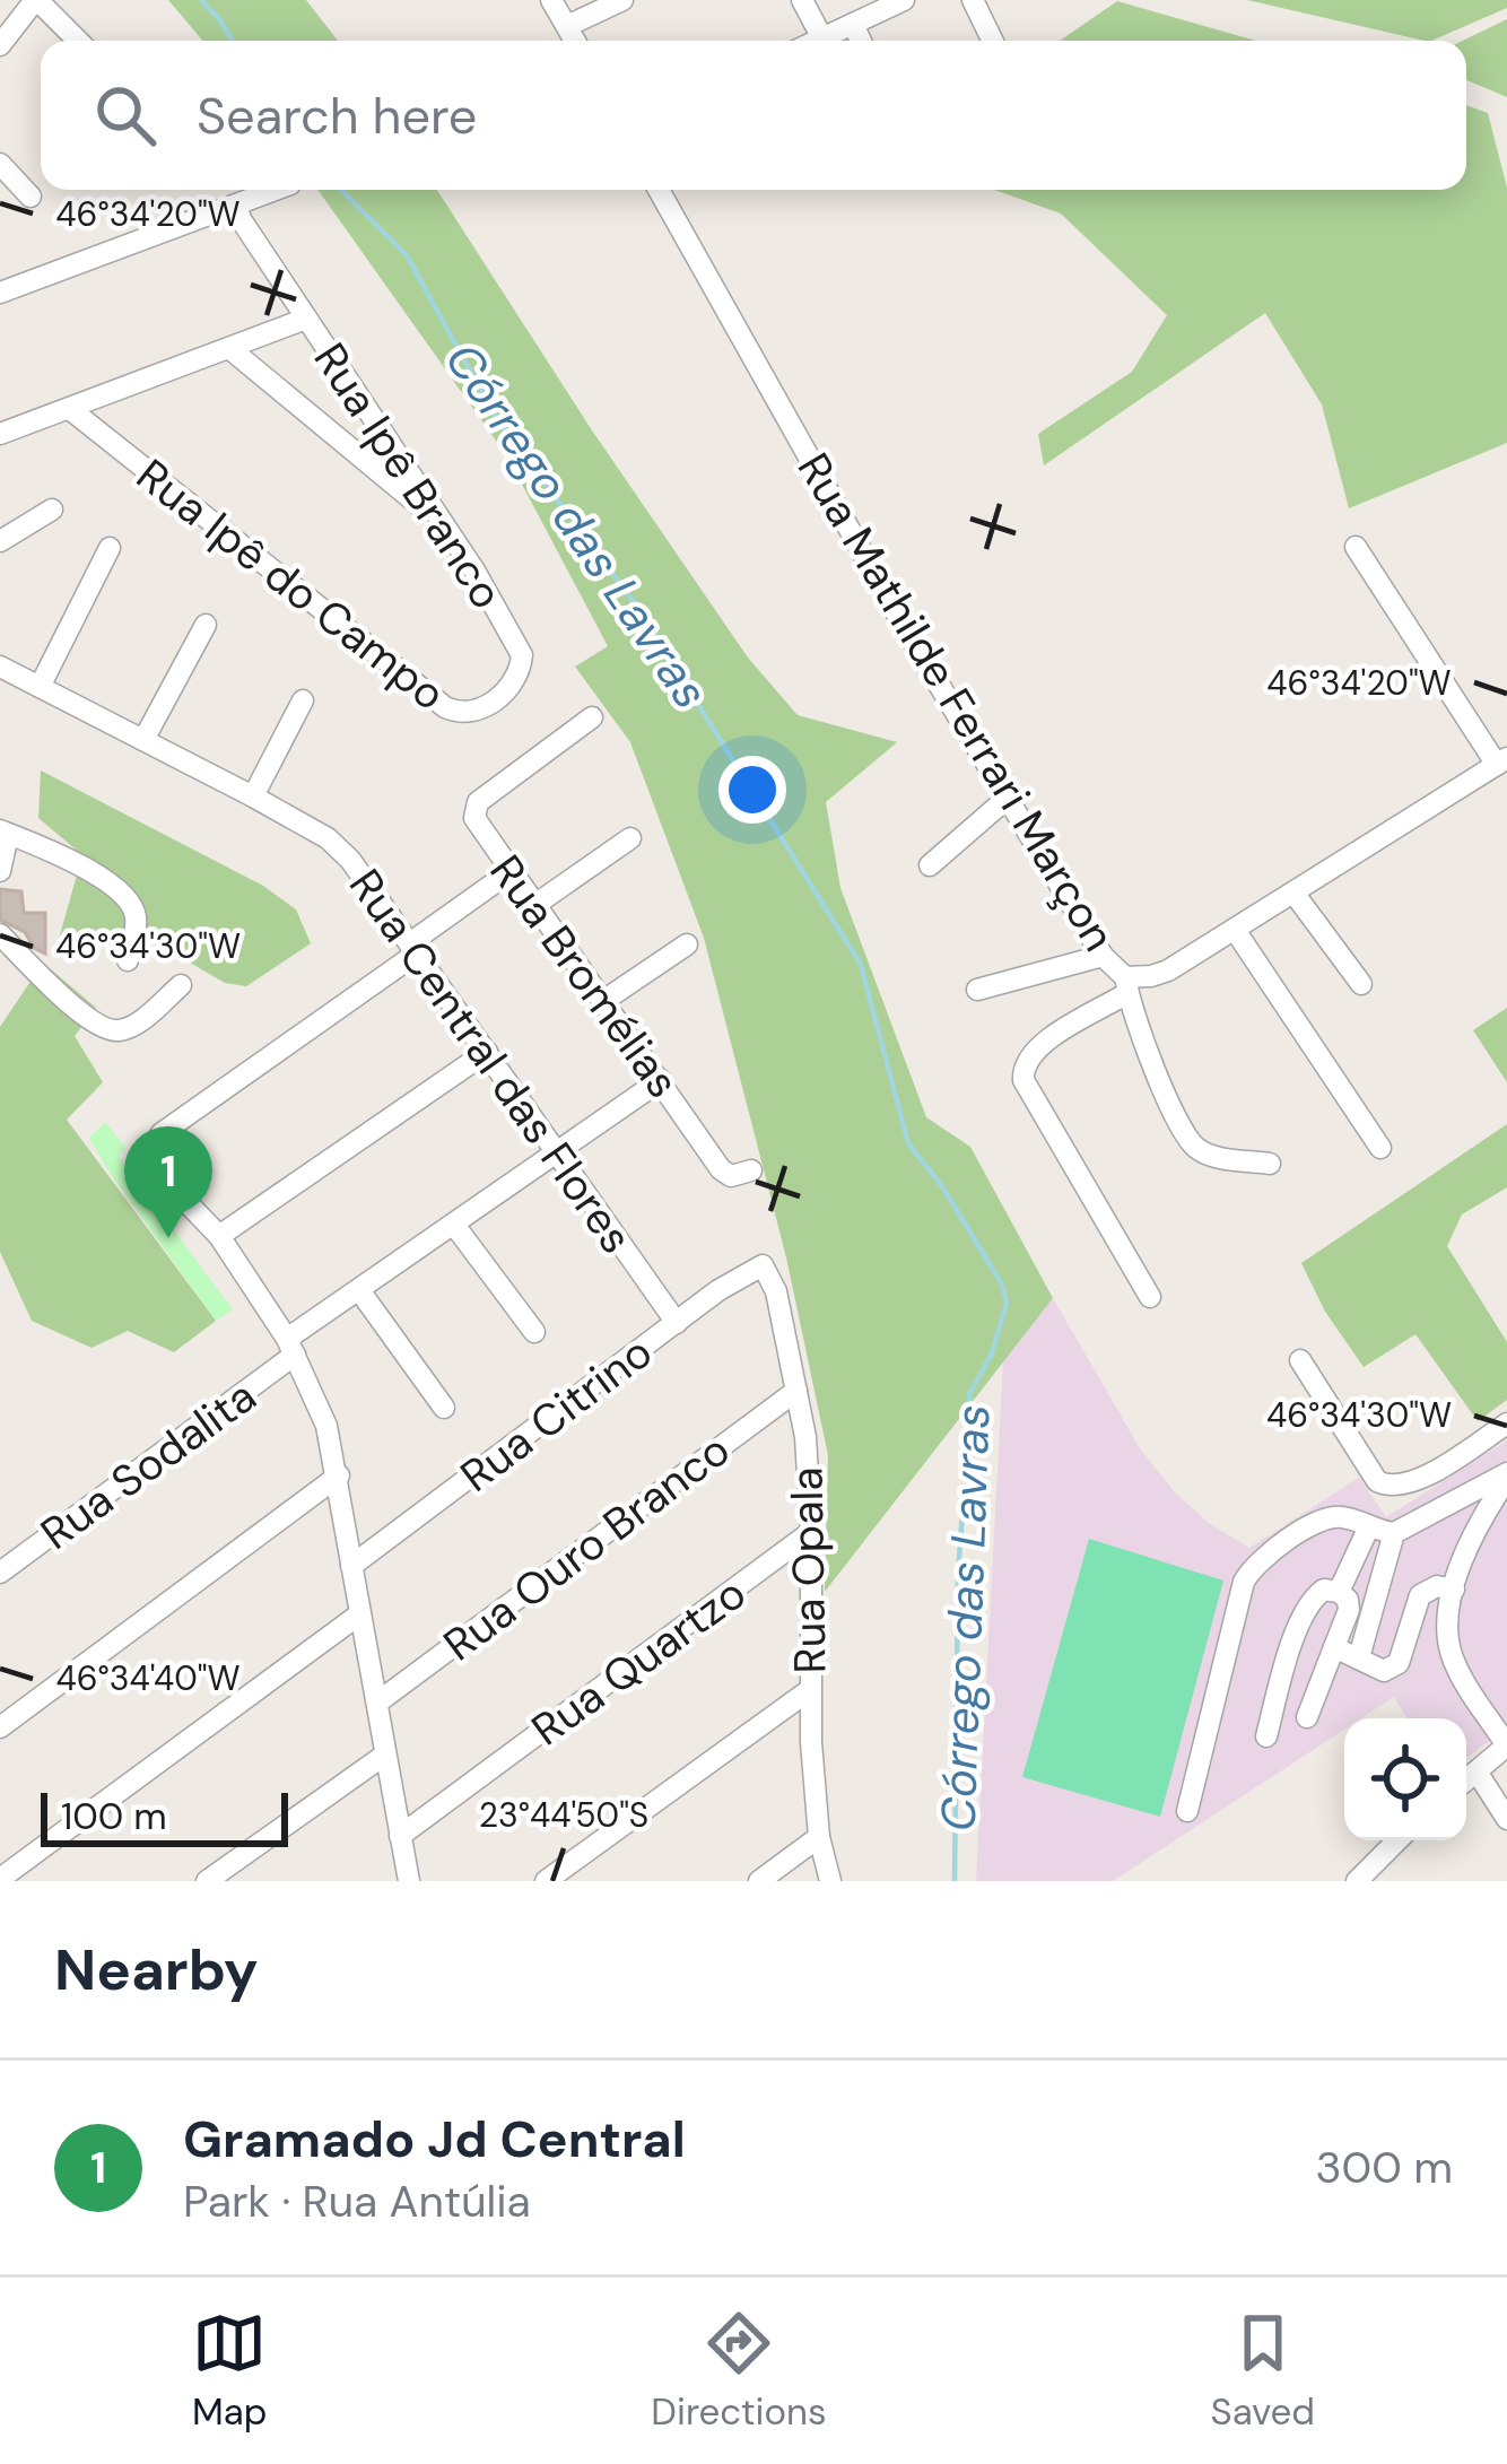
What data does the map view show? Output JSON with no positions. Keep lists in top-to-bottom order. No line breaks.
{"streets":{"street":["Rua Ipê Branco","Rua Ipê do Campo","Rua Mathilde Ferrari Marçon","Rua Bromélias","Rua Central das Flores","Rua Citrino","Rua Sodalita","Rua Ouro Branco","Rua Opala","Rua Quartzo"]},"crossings":[["Rua Ipê Branco","Rua Ipê do Campo"],["Rua Bromélias","Rua Sodalita"],["Rua Central das Flores","Rua Citrino"],["Rua Central das Flores","Rua Sodalita"],["Rua Citrino","Rua Opala"],["Rua Ouro Branco","Rua Opala"],["Rua Opala","Rua Quartzo"]],"water":["Córrego das Lavras"],"scale_bar":"100 m","page":{"search":"Search here","pins":"1","scale":"100 m","heading":"Nearby","list":[{"mark":"1","name":"Gramado Jd Central","note":"Park · Rua Antúlia","value":"300 m"}],"nav":["Map","Directions","Saved"]},"coordinates":["46°34'20\"W","46°34'30\"W","46°34'40\"W","23°44'50\"S"]}
